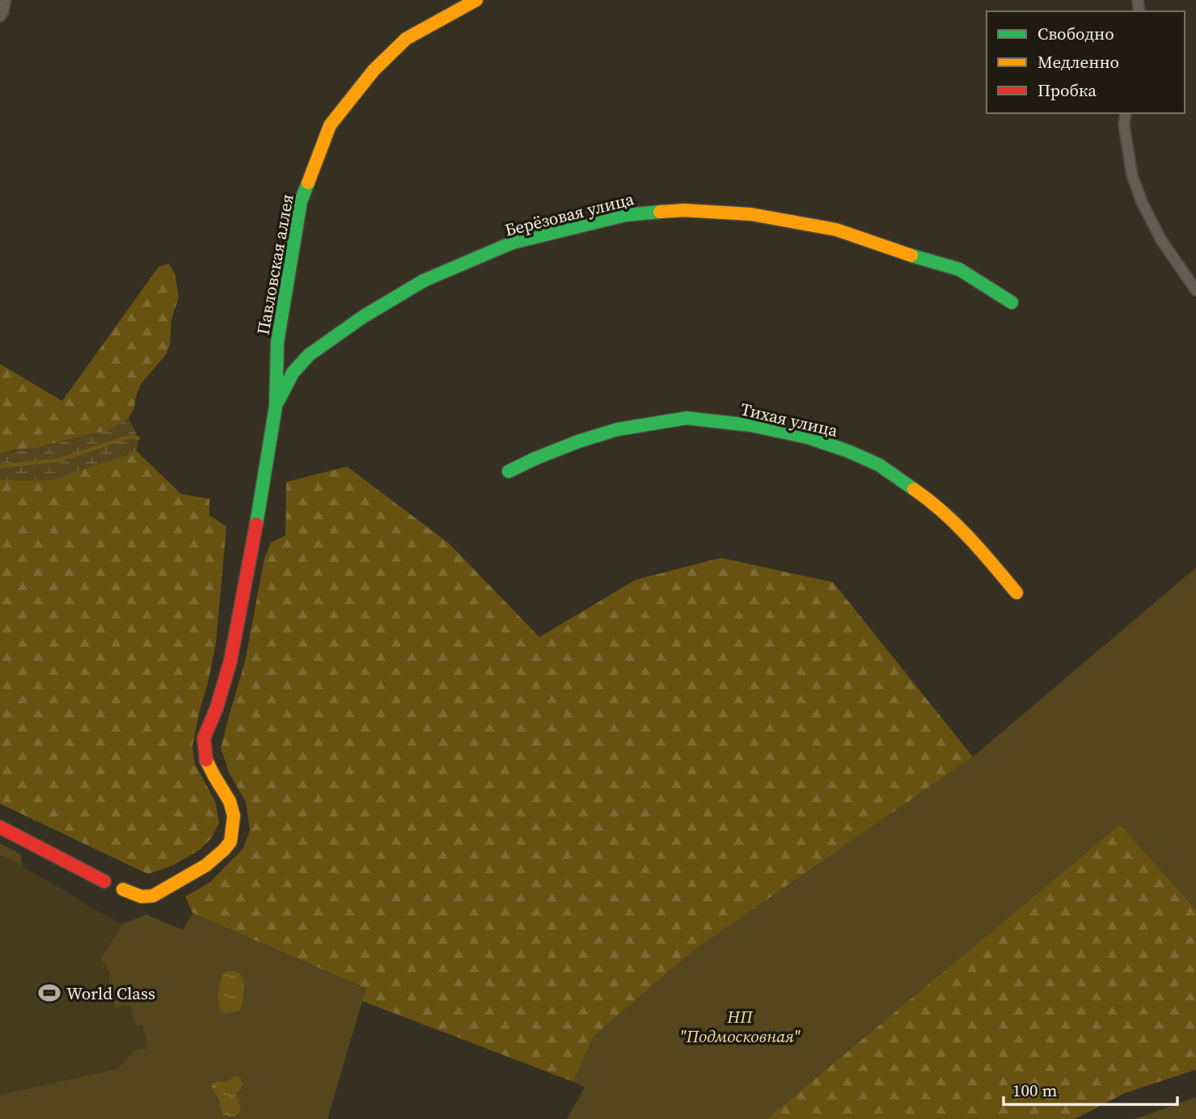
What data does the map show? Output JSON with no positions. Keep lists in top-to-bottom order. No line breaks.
{"streets":{"street":["Берёзовая улица","Павловская аллея","Тихая улица"]},"crossings":[["Берёзовая улица","Павловская аллея"]],"parks":["НП \"Подмосковная\""],"places":{"sports":["World Class"]},"legend":["Свободно","Медленно","Пробка"],"scale_bar":"100 m"}
